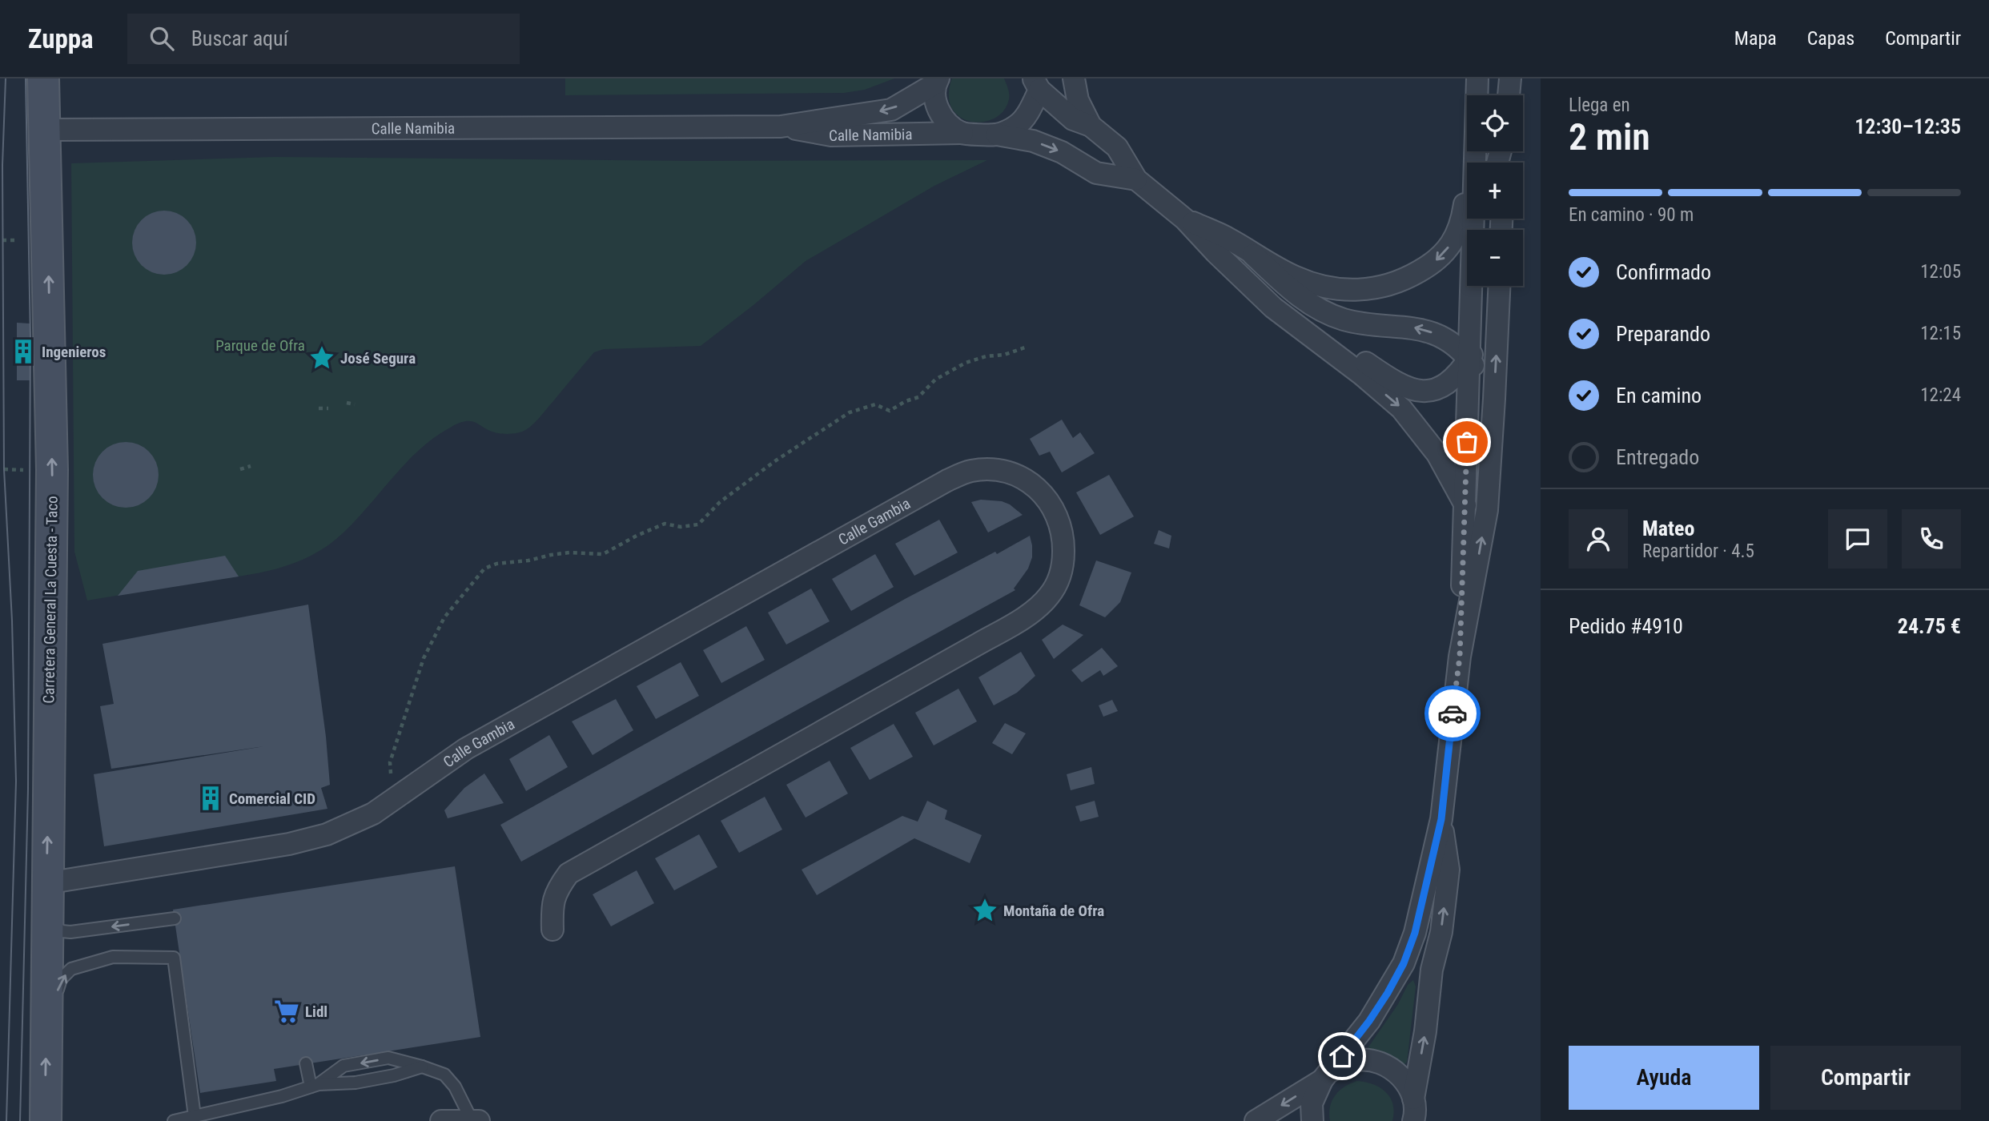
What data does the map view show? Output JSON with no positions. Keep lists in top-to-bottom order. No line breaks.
{"streets":{"main road":["Carretera General La Cuesta - Taco"],"street":["Calle Namibia","Calle Gambia"]},"crossings":[["Calle Namibia","Carretera General La Cuesta - Taco"],["Calle Gambia","Carretera General La Cuesta - Taco"]],"one_way":["Carretera General La Cuesta - Taco"],"parks":["Parque de Ofra"],"places":{"building":["Ingenieros","Comercial CID"],"place":["José Segura","Montaña de Ofra"],"supermarket":["Lidl"]},"page":{"header":"Zuppa","search":"Buscar aquí","nav":["Mapa","Capas","Compartir"],"heading":["2 min","Llega en","12:30–12:35"],"panel":["Mateo","Repartidor · 4.5","Pedido #4910","24.75 €"],"map_buttons":["+","−"],"bar":"En camino · 90 m","list":[["Confirmado","12:05"],["Preparando","12:15"],["En camino","12:24"],"Entregado"],"buttons":["Ayuda","Compartir"]}}
